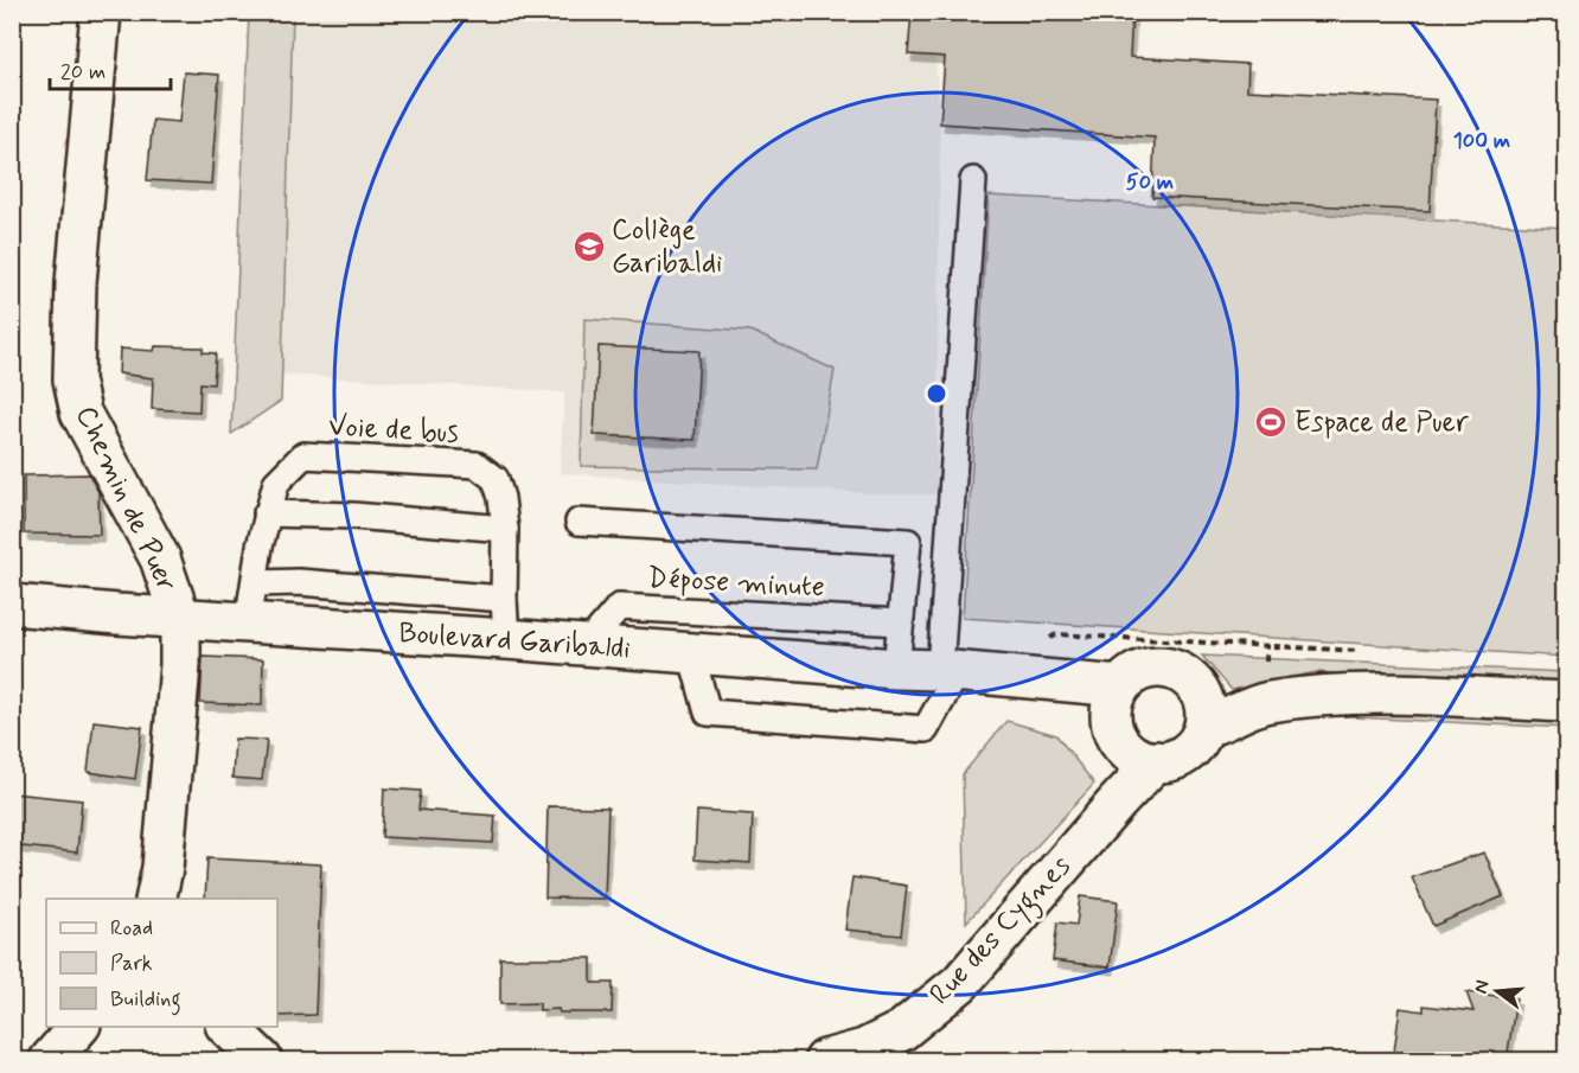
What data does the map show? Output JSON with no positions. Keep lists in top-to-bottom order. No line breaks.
{"streets":{"main road":["Chemin de Puer","Boulevard Garibaldi","Rue des Cygnes"],"lane":["Voie de bus","Dépose minute"]},"crossings":[["Voie de bus","Boulevard Garibaldi"],["Chemin de Puer","Boulevard Garibaldi"],["Dépose minute","Boulevard Garibaldi"],["Boulevard Garibaldi","Rue des Cygnes"]],"places":{"school or university":["Collège Garibaldi"],"sports":["Espace de Puer"]},"legend":["Road","Park","Building"],"scale_bar":"20 m","north":"left","rings":["100 m","50 m"]}
